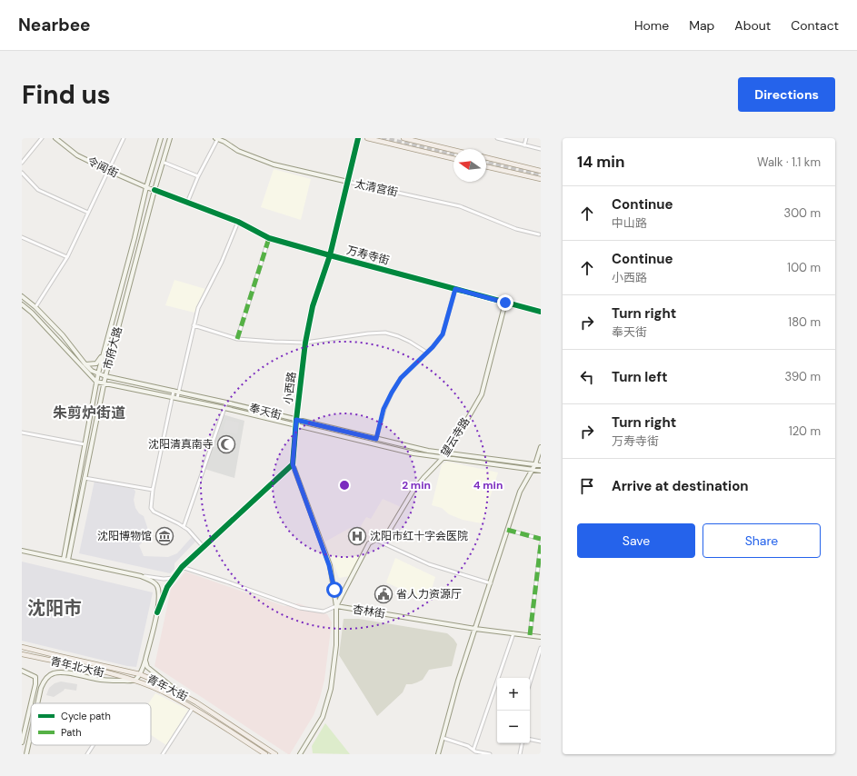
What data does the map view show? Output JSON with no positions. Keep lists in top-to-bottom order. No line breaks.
{"streets":{"main road":["令闻街","太清宫街","万寿寺街","市府大路","小西路","奉天街","望云寺路","杏林街","青年北大街","青年大街"]},"crossings":[["令闻街","万寿寺街"],["令闻街","市府大路"],["太清宫街","小西路"],["万寿寺街","市府大路"],["万寿寺街","小西路"],["万寿寺街","望云寺路"],["市府大路","奉天街"],["小西路","奉天街"],["奉天街","望云寺路"],["望云寺路","杏林街"],["青年北大街","青年大街"]],"districts":["朱剪炉街道","沈阳市"],"places":{"mosque":["沈阳清真南寺"],"museum":["沈阳博物馆"],"hospital":["沈阳市红十字会医院"],"public building":["省人力资源厅"]},"legend":["Cycle path","Path"],"north":"left","page":{"header":"Nearbee","nav":["Home","Map","About","Contact"],"buttons":["Directions",["Save","Share"]],"title":"Find us","heading":["14 min","Walk · 1.1 km"],"list":[["Continue","中山路","300 m"],["Continue","小西路","100 m"],["Turn right","奉天街","180 m"],["Turn left","390 m"],["Turn right","万寿寺街","120 m"],"Arrive at destination"],"map_buttons":["+","−"]},"rings":["2 min","4 min"]}
